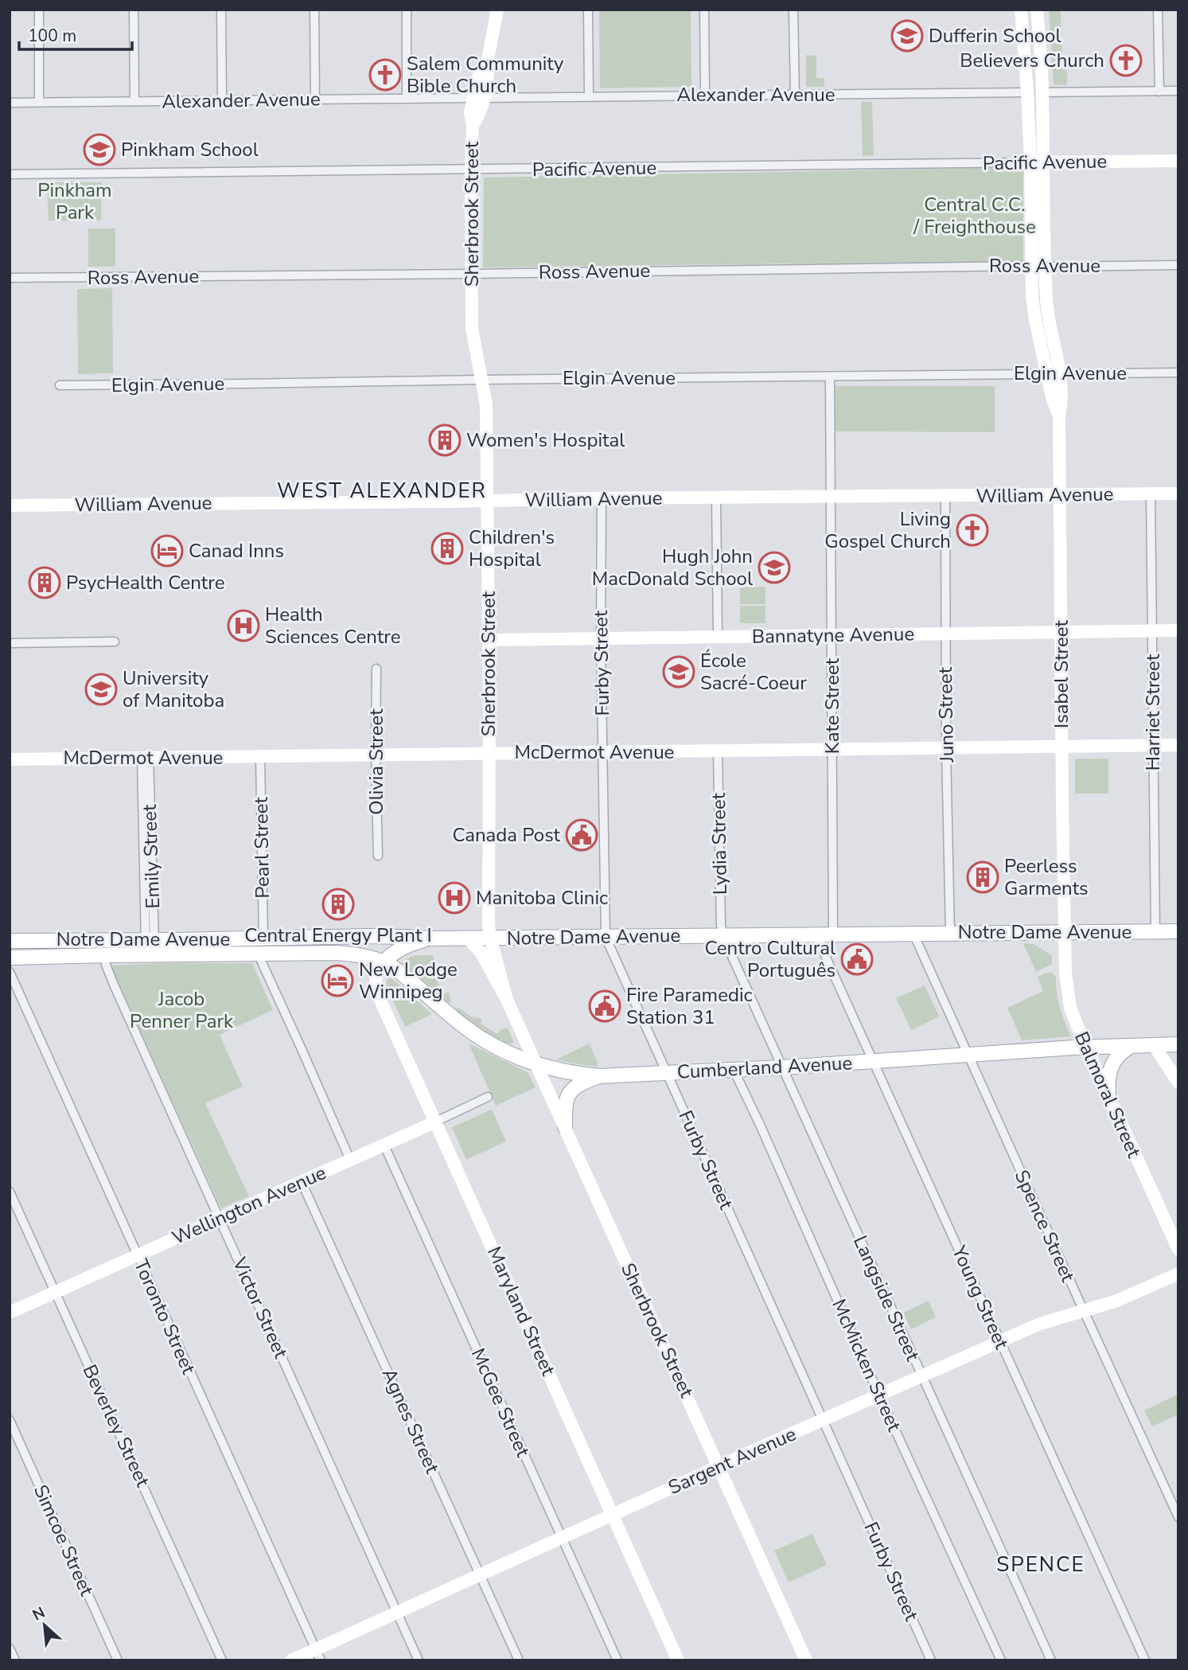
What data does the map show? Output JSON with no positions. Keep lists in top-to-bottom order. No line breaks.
{"streets":{"main road":["Pacific Avenue","Sherbrook Street","William Avenue","Bannatyne Avenue","Isabel Street","McDermot Avenue","Notre Dame Avenue","Cumberland Avenue","Balmoral Street","Wellington Avenue","Maryland Street","Sargent Avenue"],"street":["Alexander Avenue","Ross Avenue","Elgin Avenue","Furby Street","Kate Street","Harriet Street","Juno Street","Olivia Street","Lydia Street","Pearl Street","Emily Street","Spence Street","Young Street","Langside Street","Victor Street","Toronto Street","McMicken Street","McGee Street","Agnes Street","Beverley Street","Simcoe Street"]},"crossings":[["Alexander Avenue","Sherbrook Street"],["Alexander Avenue","Isabel Street"],["Pacific Avenue","Sherbrook Street"],["Pacific Avenue","Isabel Street"],["Sherbrook Street","Ross Avenue"],["Sherbrook Street","Elgin Avenue"],["Sherbrook Street","William Avenue"],["Sherbrook Street","Bannatyne Avenue"],["Sherbrook Street","McDermot Avenue"],["Sherbrook Street","Notre Dame Avenue"],["Sherbrook Street","Cumberland Avenue"],["Sherbrook Street","Sargent Avenue"],["Ross Avenue","Isabel Street"],["Elgin Avenue","Isabel Street"],["Elgin Avenue","Kate Street"],["William Avenue","Furby Street"],["William Avenue","Isabel Street"],["William Avenue","Kate Street"],["William Avenue","Harriet Street"],["William Avenue","Juno Street"],["Bannatyne Avenue","Furby Street"],["Bannatyne Avenue","Isabel Street"],["Bannatyne Avenue","Kate Street"],["Bannatyne Avenue","Harriet Street"],["Bannatyne Avenue","Juno Street"],["Furby Street","McDermot Avenue"],["Furby Street","Notre Dame Avenue"],["Furby Street","Cumberland Avenue"],["Furby Street","Sargent Avenue"],["Isabel Street","McDermot Avenue"],["Isabel Street","Notre Dame Avenue"],["Isabel Street","Balmoral Street"],["Kate Street","McDermot Avenue"],["Kate Street","Notre Dame Avenue"],["Harriet Street","McDermot Avenue"],["Harriet Street","Notre Dame Avenue"],["Juno Street","McDermot Avenue"],["Juno Street","Notre Dame Avenue"],["McDermot Avenue","Olivia Street"],["McDermot Avenue","Lydia Street"],["McDermot Avenue","Pearl Street"],["McDermot Avenue","Emily Street"],["Lydia Street","Notre Dame Avenue"],["Lydia Street","Langside Street"],["Pearl Street","Notre Dame Avenue"],["Emily Street","Notre Dame Avenue"],["Notre Dame Avenue","Cumberland Avenue"],["Notre Dame Avenue","Balmoral Street"],["Notre Dame Avenue","Spence Street"],["Notre Dame Avenue","Young Street"],["Notre Dame Avenue","Langside Street"],["Notre Dame Avenue","Victor Street"],["Notre Dame Avenue","Maryland Street"],["Cumberland Avenue","Balmoral Street"],["Cumberland Avenue","Spence Street"],["Cumberland Avenue","Young Street"],["Cumberland Avenue","Langside Street"],["Cumberland Avenue","Maryland Street"],["Cumberland Avenue","McMicken Street"],["Wellington Avenue","Victor Street"],["Wellington Avenue","Maryland Street"],["Wellington Avenue","Toronto Street"],["Wellington Avenue","McGee Street"],["Wellington Avenue","Agnes Street"],["Wellington Avenue","Beverley Street"],["Spence Street","Sargent Avenue"],["Young Street","Sargent Avenue"],["Langside Street","Sargent Avenue"],["Victor Street","Sargent Avenue"],["Maryland Street","Sargent Avenue"],["Toronto Street","Sargent Avenue"],["McMicken Street","Sargent Avenue"],["McGee Street","Sargent Avenue"],["Agnes Street","Sargent Avenue"]],"districts":["WEST ALEXANDER","SPENCE"],"parks":["Pinkham Park","Central C.C. / Freighthouse","Jacob Penner Park"],"places":{"school or university":["Dufferin School","Pinkham School","Hugh John MacDonald School","École Sacré-Coeur","University of Manitoba"],"church":["Believers Church","Salem Community Bible Church","Living Gospel Church"],"building":["Women's Hospital","Children's Hospital","PsycHealth Centre","Peerless Garments","Central Energy Plant I"],"hotel":["Canad Inns","New Lodge Winnipeg"],"hospital":["Health Sciences Centre","Manitoba Clinic"],"public building":["Canada Post","Centro Cultural Português","Fire Paramedic Station 31"]},"scale_bar":"100 m","north":"top left"}
